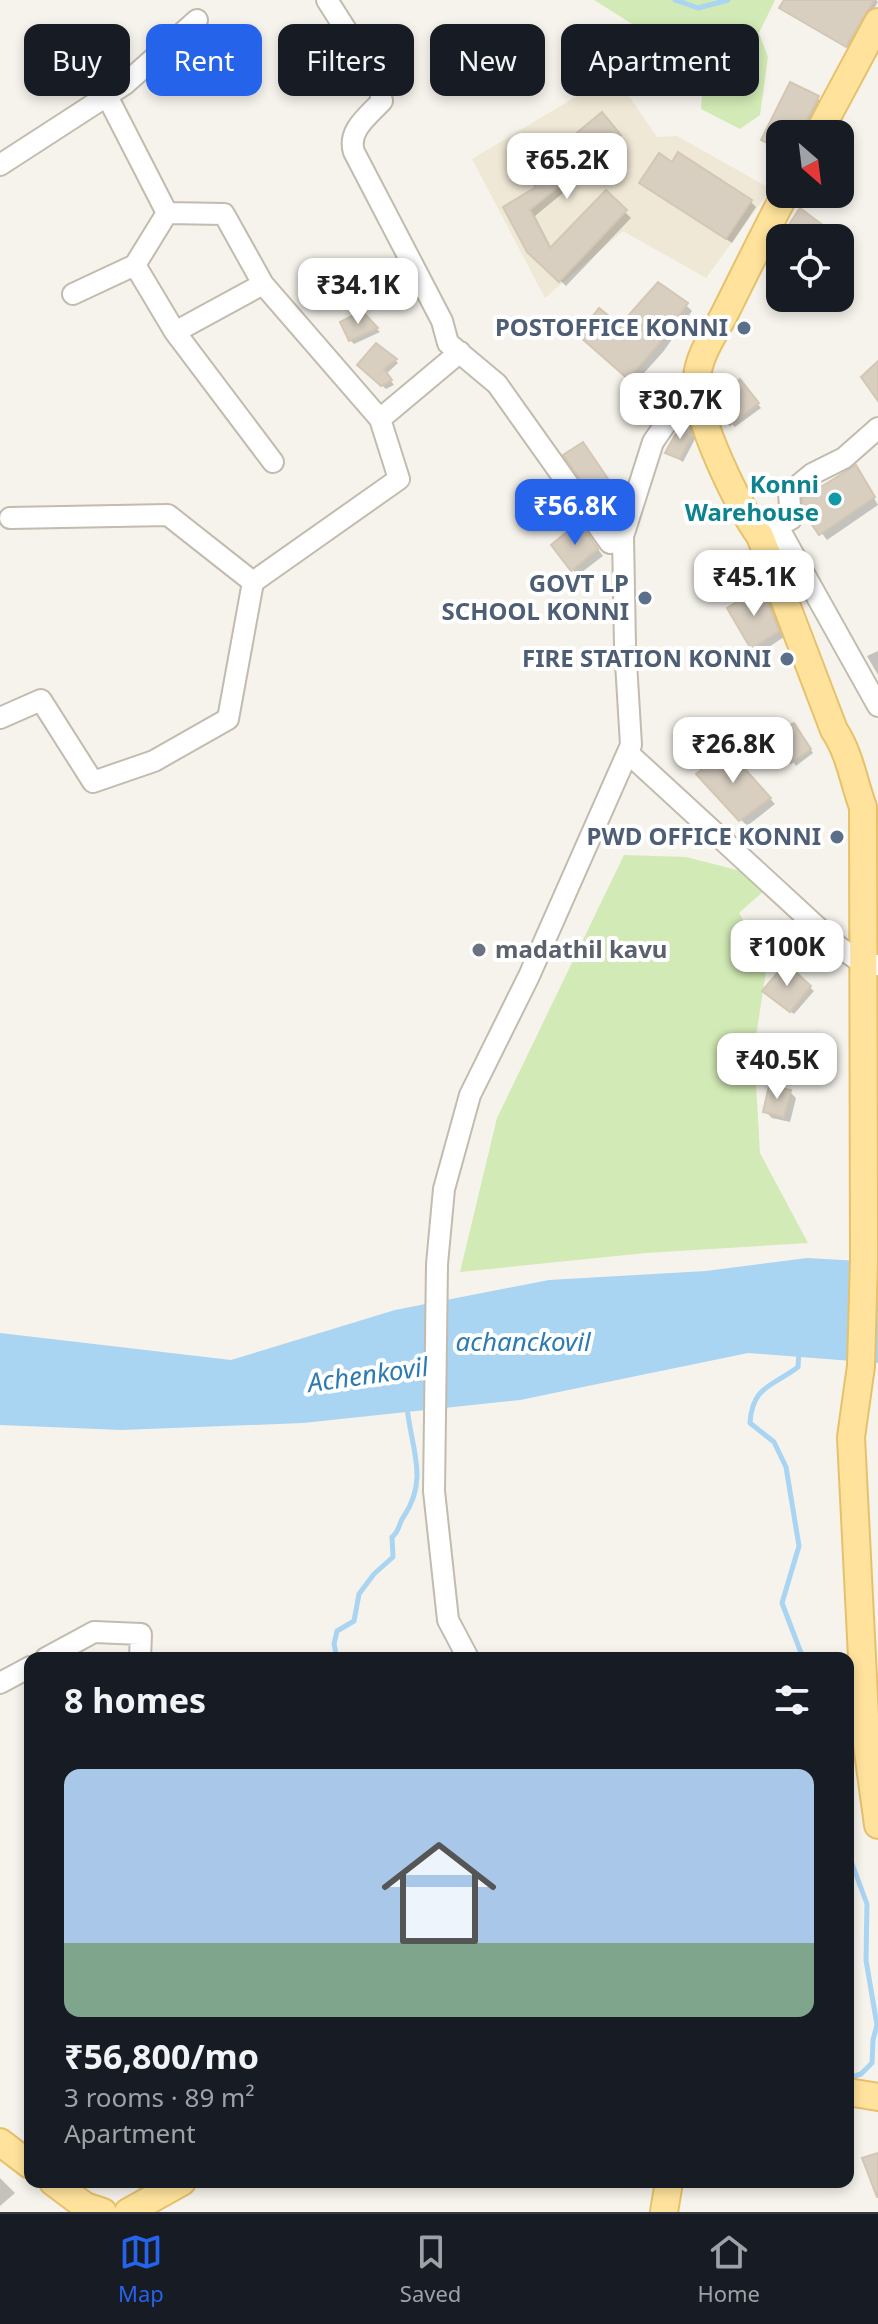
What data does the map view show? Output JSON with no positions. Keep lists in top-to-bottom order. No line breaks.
{"water":["achanckovil","Achenkovil"],"places":["POSTOFFICE KONNI","Konni Warehouse","GOVT LP SCHOOL KONNI","FIRE STATION KONNI","PWD OFFICE KONNI","madathil kavu"],"north":"bottom right","page":{"chip":["Buy","Rent","Filters","New","Apartment"],"price":["₹65.2K","₹34.1K","₹30.7K","₹56.8K","₹45.1K","₹26.8K","₹100K","₹40.5K"],"heading":"8 homes","list":[{"name":"₹56,800/mo","note":"3 rooms · 89 m² · Apartment"}],"tabs":["Map","Saved","Home"]}}
